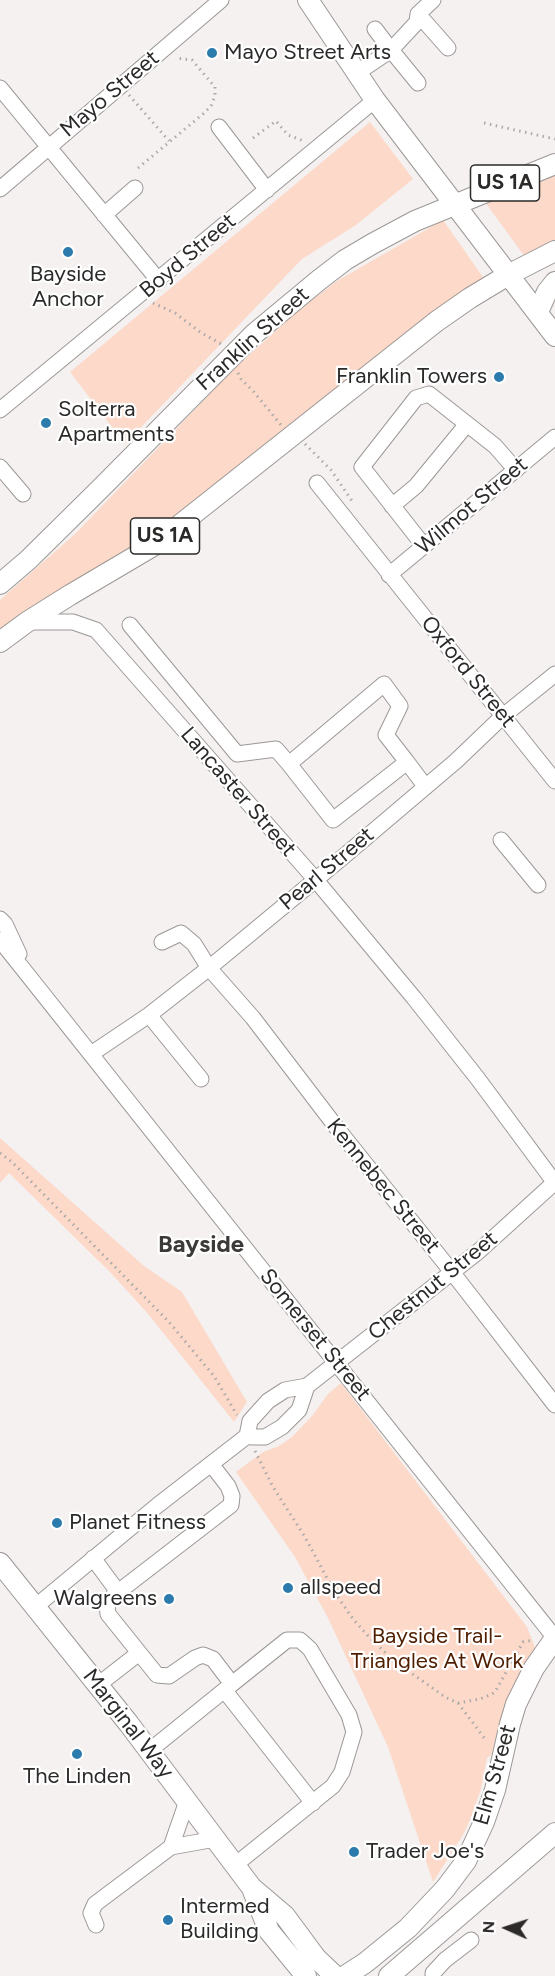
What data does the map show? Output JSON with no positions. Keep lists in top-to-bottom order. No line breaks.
{"streets":{"main road":["US 1A","Franklin Street","Marginal Way","Elm Street"],"street":["Mayo Street","Boyd Street","Wilmot Street","Oxford Street","Lancaster Street","Pearl Street","Kennebec Street","Chestnut Street","Somerset Street"]},"crossings":[["US 1A","Lancaster Street"],["Wilmot Street","Oxford Street"],["Oxford Street","Pearl Street"],["Lancaster Street","Pearl Street"],["Lancaster Street","Chestnut Street"],["Pearl Street","Kennebec Street"],["Pearl Street","Somerset Street"],["Kennebec Street","Chestnut Street"],["Chestnut Street","Somerset Street"],["Chestnut Street","Marginal Way"],["Somerset Street","Elm Street"]],"districts":["Bayside"],"parks":["Bayside Trail- Triangles At Work"],"places":["Mayo Street Arts","Bayside Anchor","Franklin Towers","Solterra Apartments","Planet Fitness","allspeed","Walgreens","The Linden","Trader Joe's","Intermed Building"],"north":"left"}
